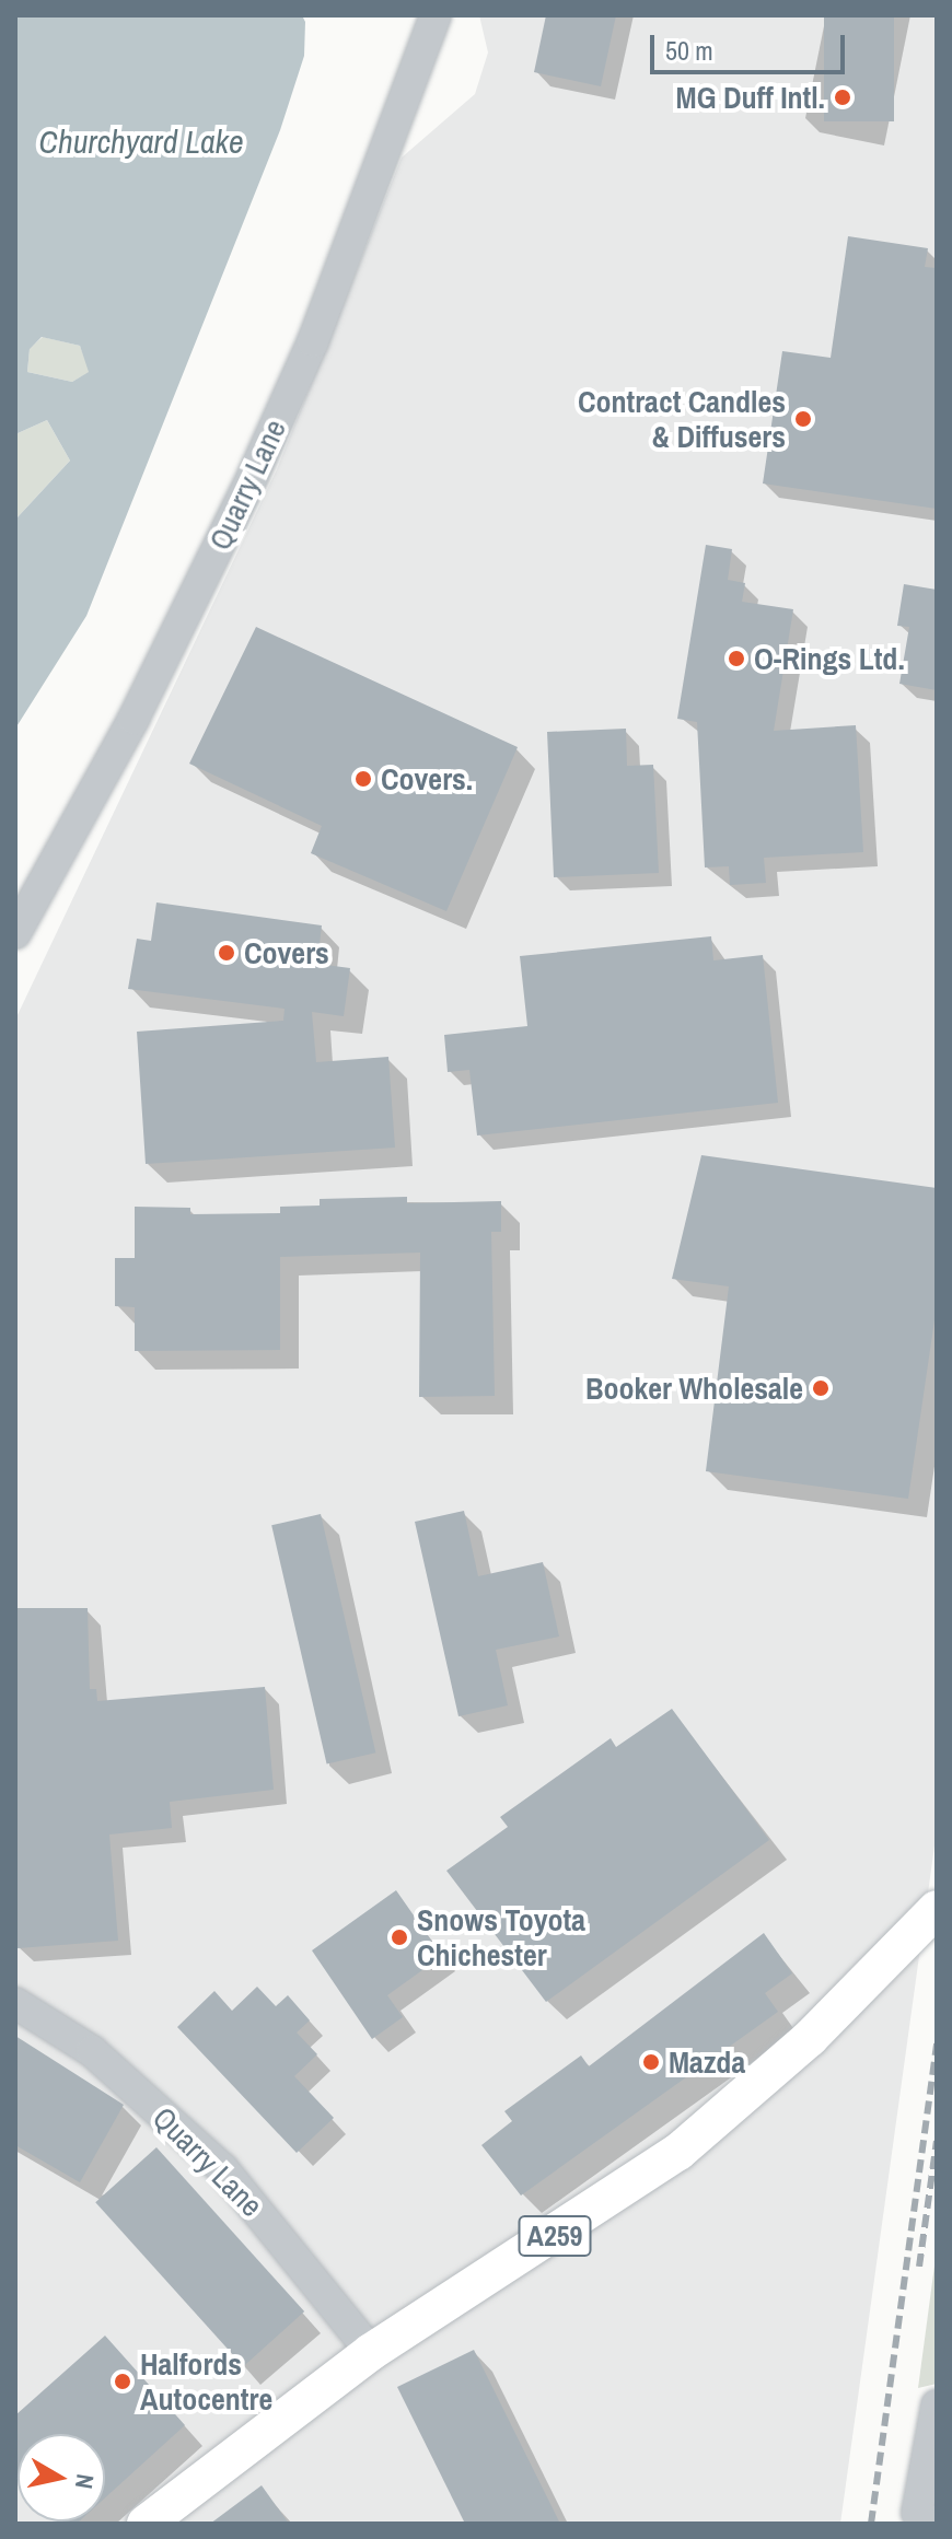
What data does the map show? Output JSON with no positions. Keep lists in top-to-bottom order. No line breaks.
{"streets":{"main road":["A259"],"street":["Quarry Lane"]},"crossings":[["Quarry Lane","A259"]],"water":["Churchyard Lake"],"places":["MG Duff Intl.","Contract Candles & Diffusers","O-Rings Ltd.","Covers.","Covers","Booker Wholesale","Snows Toyota Chichester","Mazda","Halfords Autocentre"],"scale_bar":"50 m","north":"right"}
